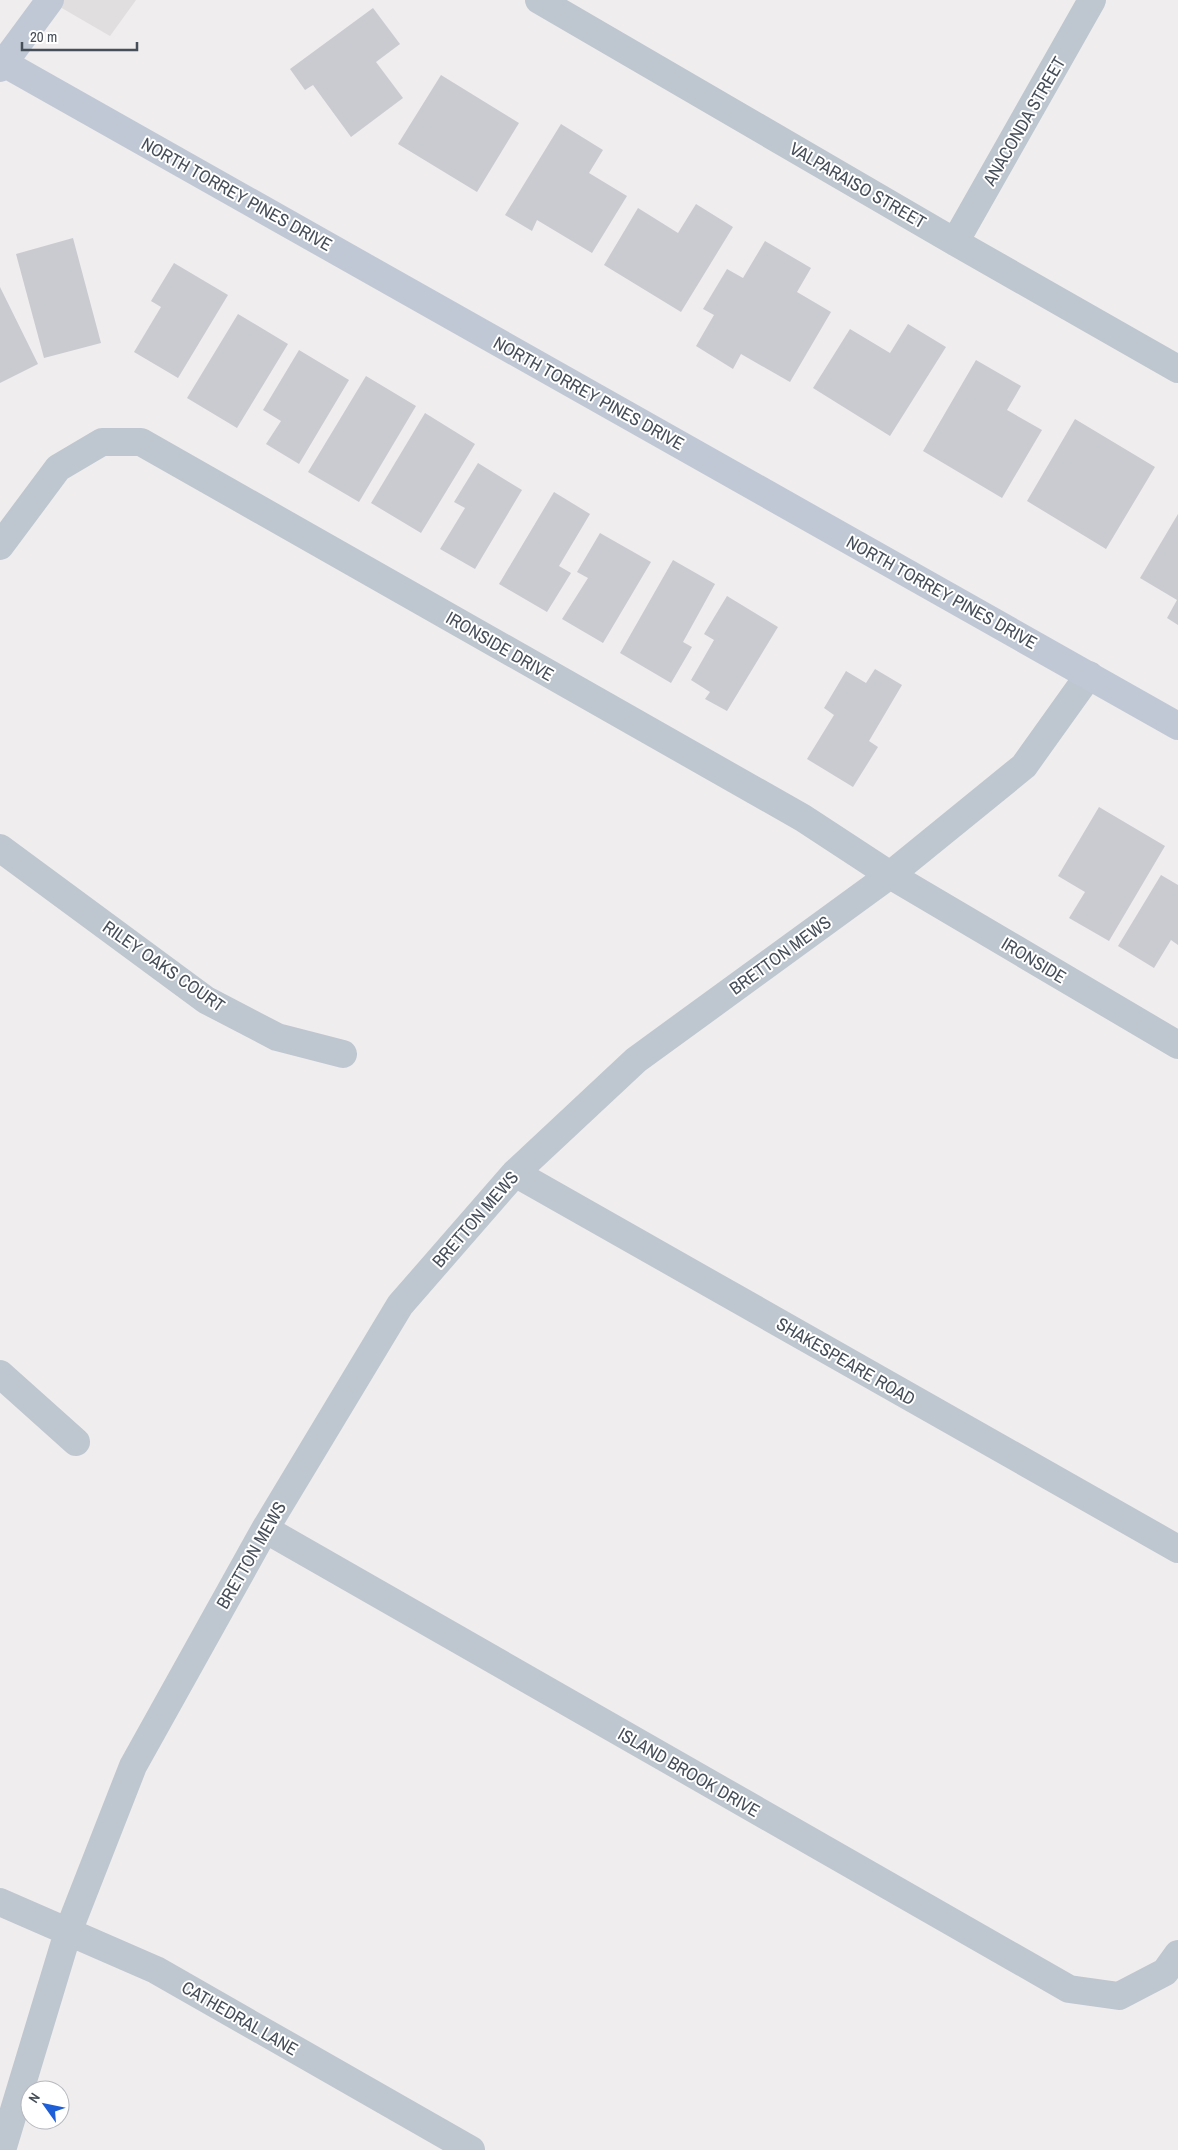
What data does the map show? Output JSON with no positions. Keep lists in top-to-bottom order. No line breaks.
{"streets":{"main road":["NORTH TORREY PINES DRIVE"],"street":["ANACONDA STREET","VALPARAISO STREET","IRONSIDE DRIVE","BRETTON MEWS","IRONSIDE","RILEY OAKS COURT","SHAKESPEARE ROAD","ISLAND BROOK DRIVE","CATHEDRAL LANE"]},"crossings":[["ANACONDA STREET","VALPARAISO STREET"],["NORTH TORREY PINES DRIVE","BRETTON MEWS"],["IRONSIDE DRIVE","BRETTON MEWS"],["IRONSIDE DRIVE","IRONSIDE"],["BRETTON MEWS","IRONSIDE"],["BRETTON MEWS","SHAKESPEARE ROAD"],["BRETTON MEWS","ISLAND BROOK DRIVE"],["BRETTON MEWS","CATHEDRAL LANE"]],"scale_bar":"20 m","north":"top left"}
